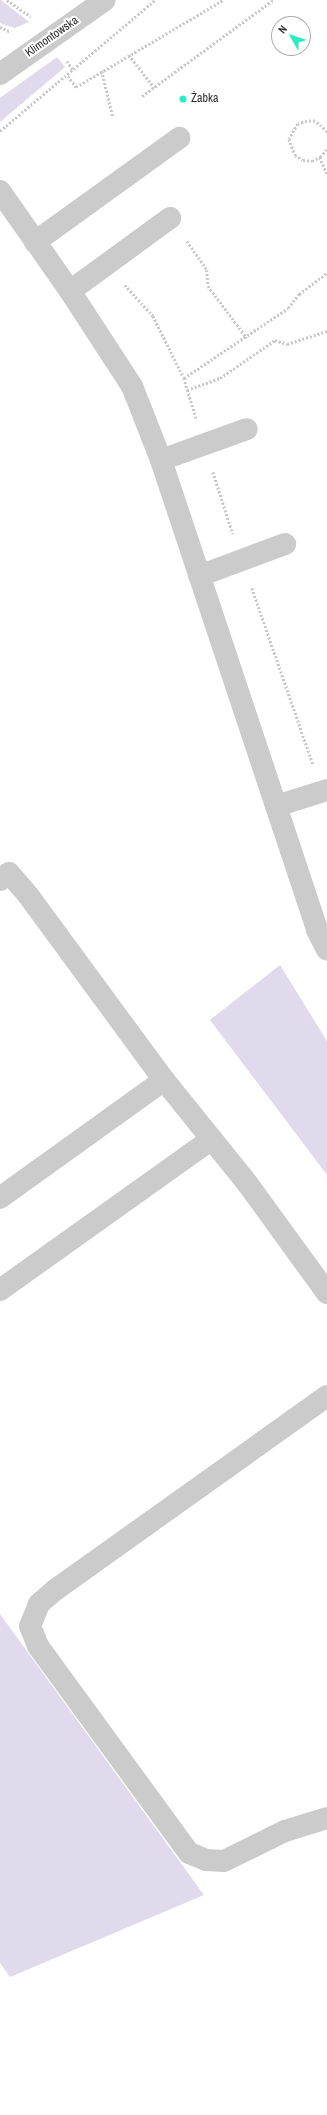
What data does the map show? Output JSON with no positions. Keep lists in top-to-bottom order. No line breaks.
{"streets":{"street":["Klimontowska"]},"places":["Żabka"],"north":"top left"}
